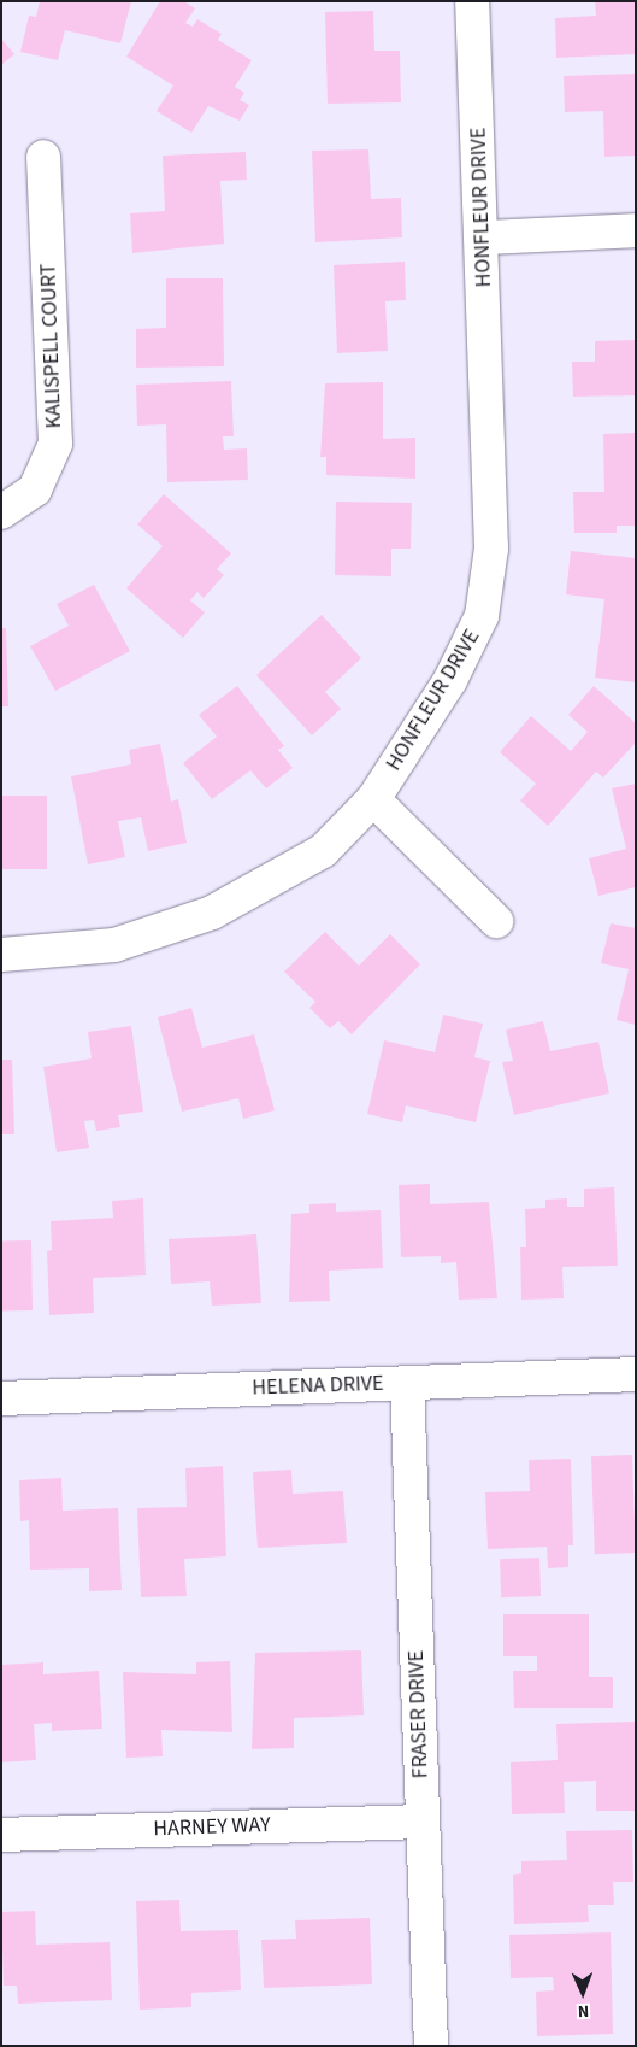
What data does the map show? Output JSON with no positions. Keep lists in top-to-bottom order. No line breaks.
{"streets":{"street":["HONFLEUR DRIVE","KALISPELL COURT","HELENA DRIVE","FRASER DRIVE","HARNEY WAY"]},"crossings":[["HELENA DRIVE","FRASER DRIVE"],["FRASER DRIVE","HARNEY WAY"]],"north":"bottom"}
